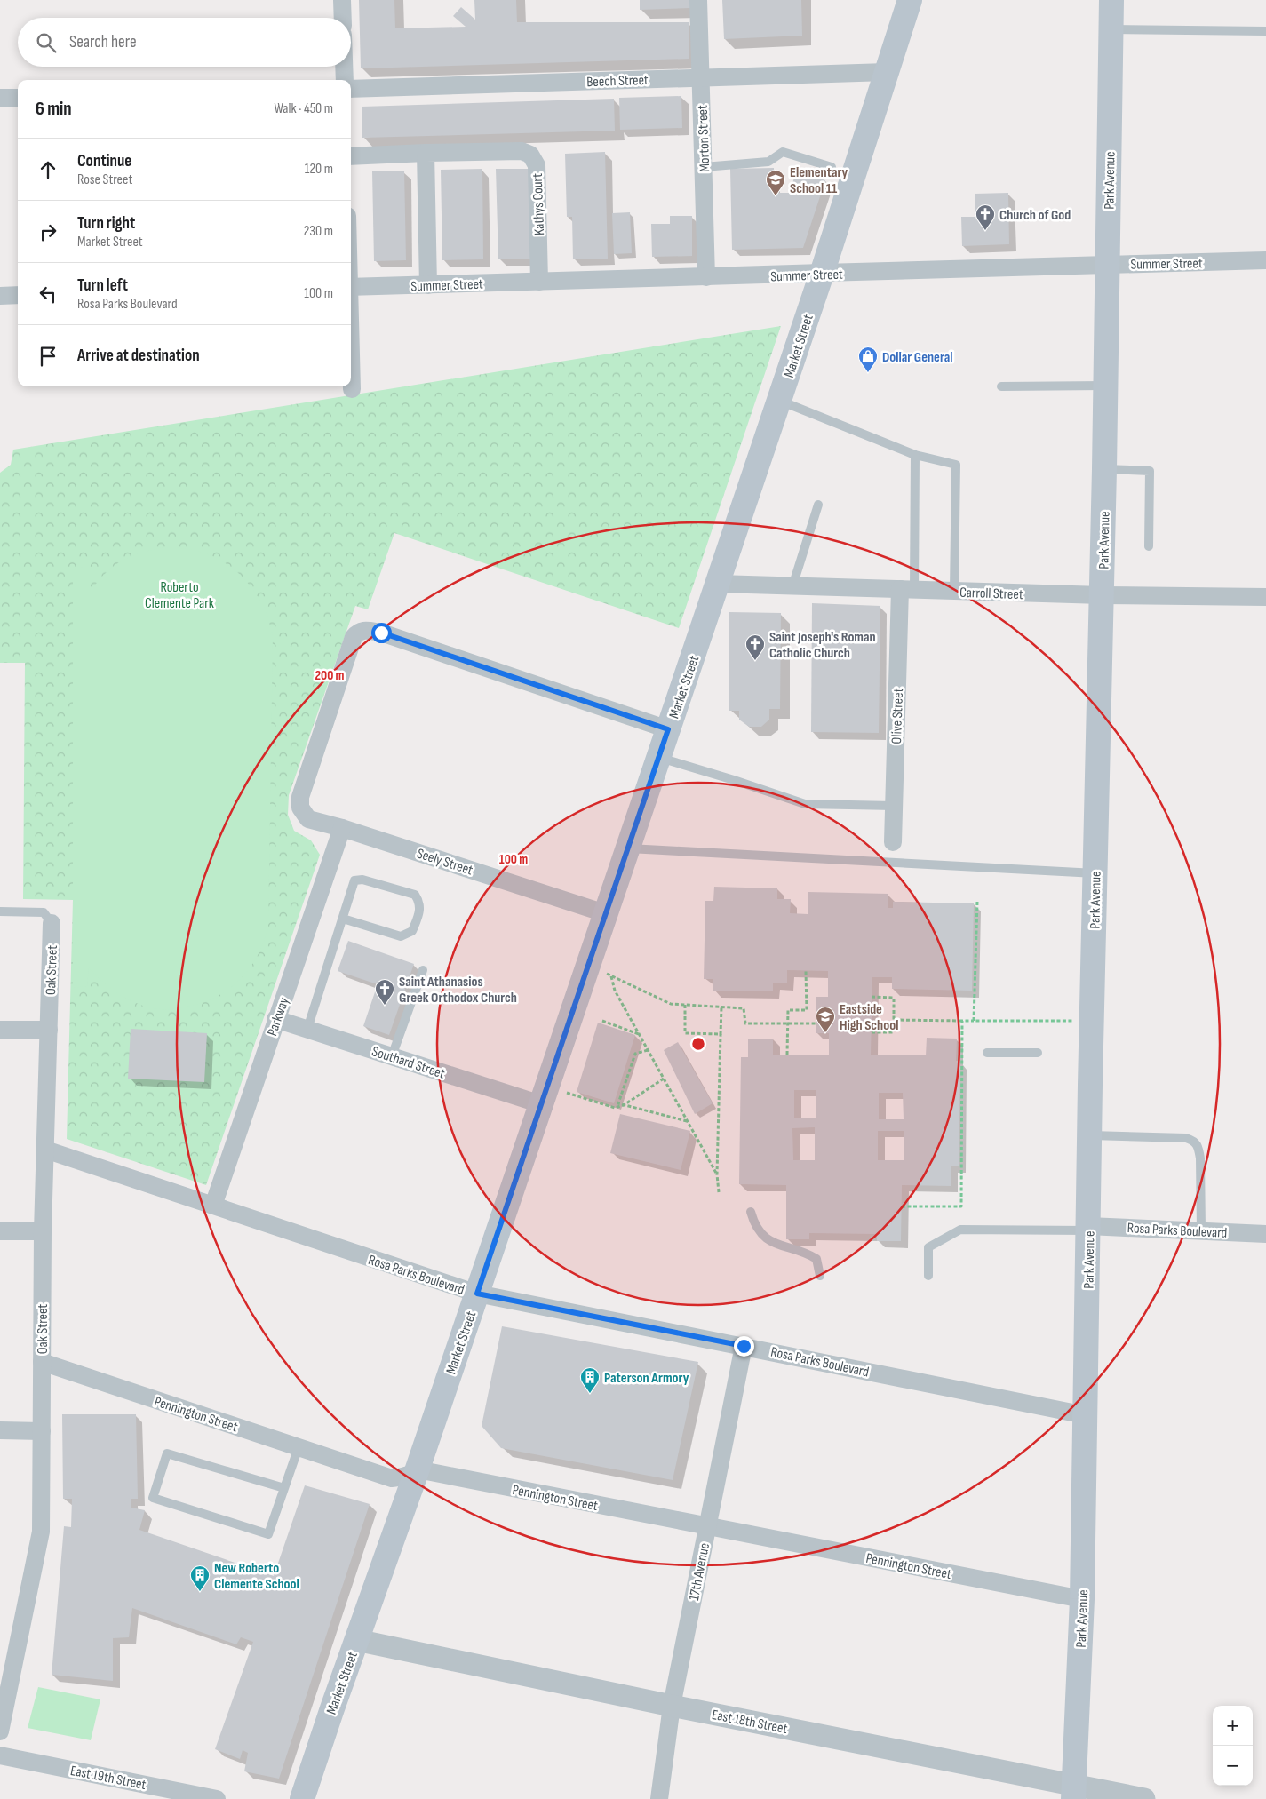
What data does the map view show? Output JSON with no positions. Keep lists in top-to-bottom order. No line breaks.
{"streets":{"main road":["Park Avenue","Market Street"],"street":["Beech Street","Morton Street","Kathys Court","Summer Street","Carroll Street","Olive Street","Seely Street","Oak Street","Parkway","Southard Street","Rosa Parks Boulevard","Pennington Street","17th Avenue","East 18th Street","East 19th Street"]},"crossings":[["Beech Street","Morton Street"],["Beech Street","Market Street"],["Morton Street","Summer Street"],["Park Avenue","Summer Street"],["Park Avenue","Carroll Street"],["Park Avenue","Rosa Parks Boulevard"],["Park Avenue","Pennington Street"],["Park Avenue","East 18th Street"],["Kathys Court","Summer Street"],["Summer Street","Market Street"],["Market Street","Carroll Street"],["Market Street","Seely Street"],["Market Street","Southard Street"],["Market Street","Rosa Parks Boulevard"],["Market Street","Pennington Street"],["Market Street","East 18th Street"],["Carroll Street","Olive Street"],["Seely Street","Parkway"],["Oak Street","Rosa Parks Boulevard"],["Oak Street","Pennington Street"],["Parkway","Southard Street"],["Parkway","Rosa Parks Boulevard"],["Rosa Parks Boulevard","17th Avenue"],["Pennington Street","17th Avenue"],["17th Avenue","East 18th Street"]],"parks":["Roberto Clemente Park"],"places":{"school or university":["Elementary School 11","Eastside High School"],"church":["Church of God","Saint Joseph's Roman Catholic Church","Saint Athanasios Greek Orthodox Church"],"shop":["Dollar General"],"building":["Paterson Armory","New Roberto Clemente School"]},"page":{"search":"Search here","heading":["6 min","Walk · 450 m"],"list":[["Continue","Rose Street","120 m"],["Turn right","Market Street","230 m"],["Turn left","Rosa Parks Boulevard","100 m"],"Arrive at destination"],"map_buttons":["+","−"]},"rings":["200 m","100 m"]}
